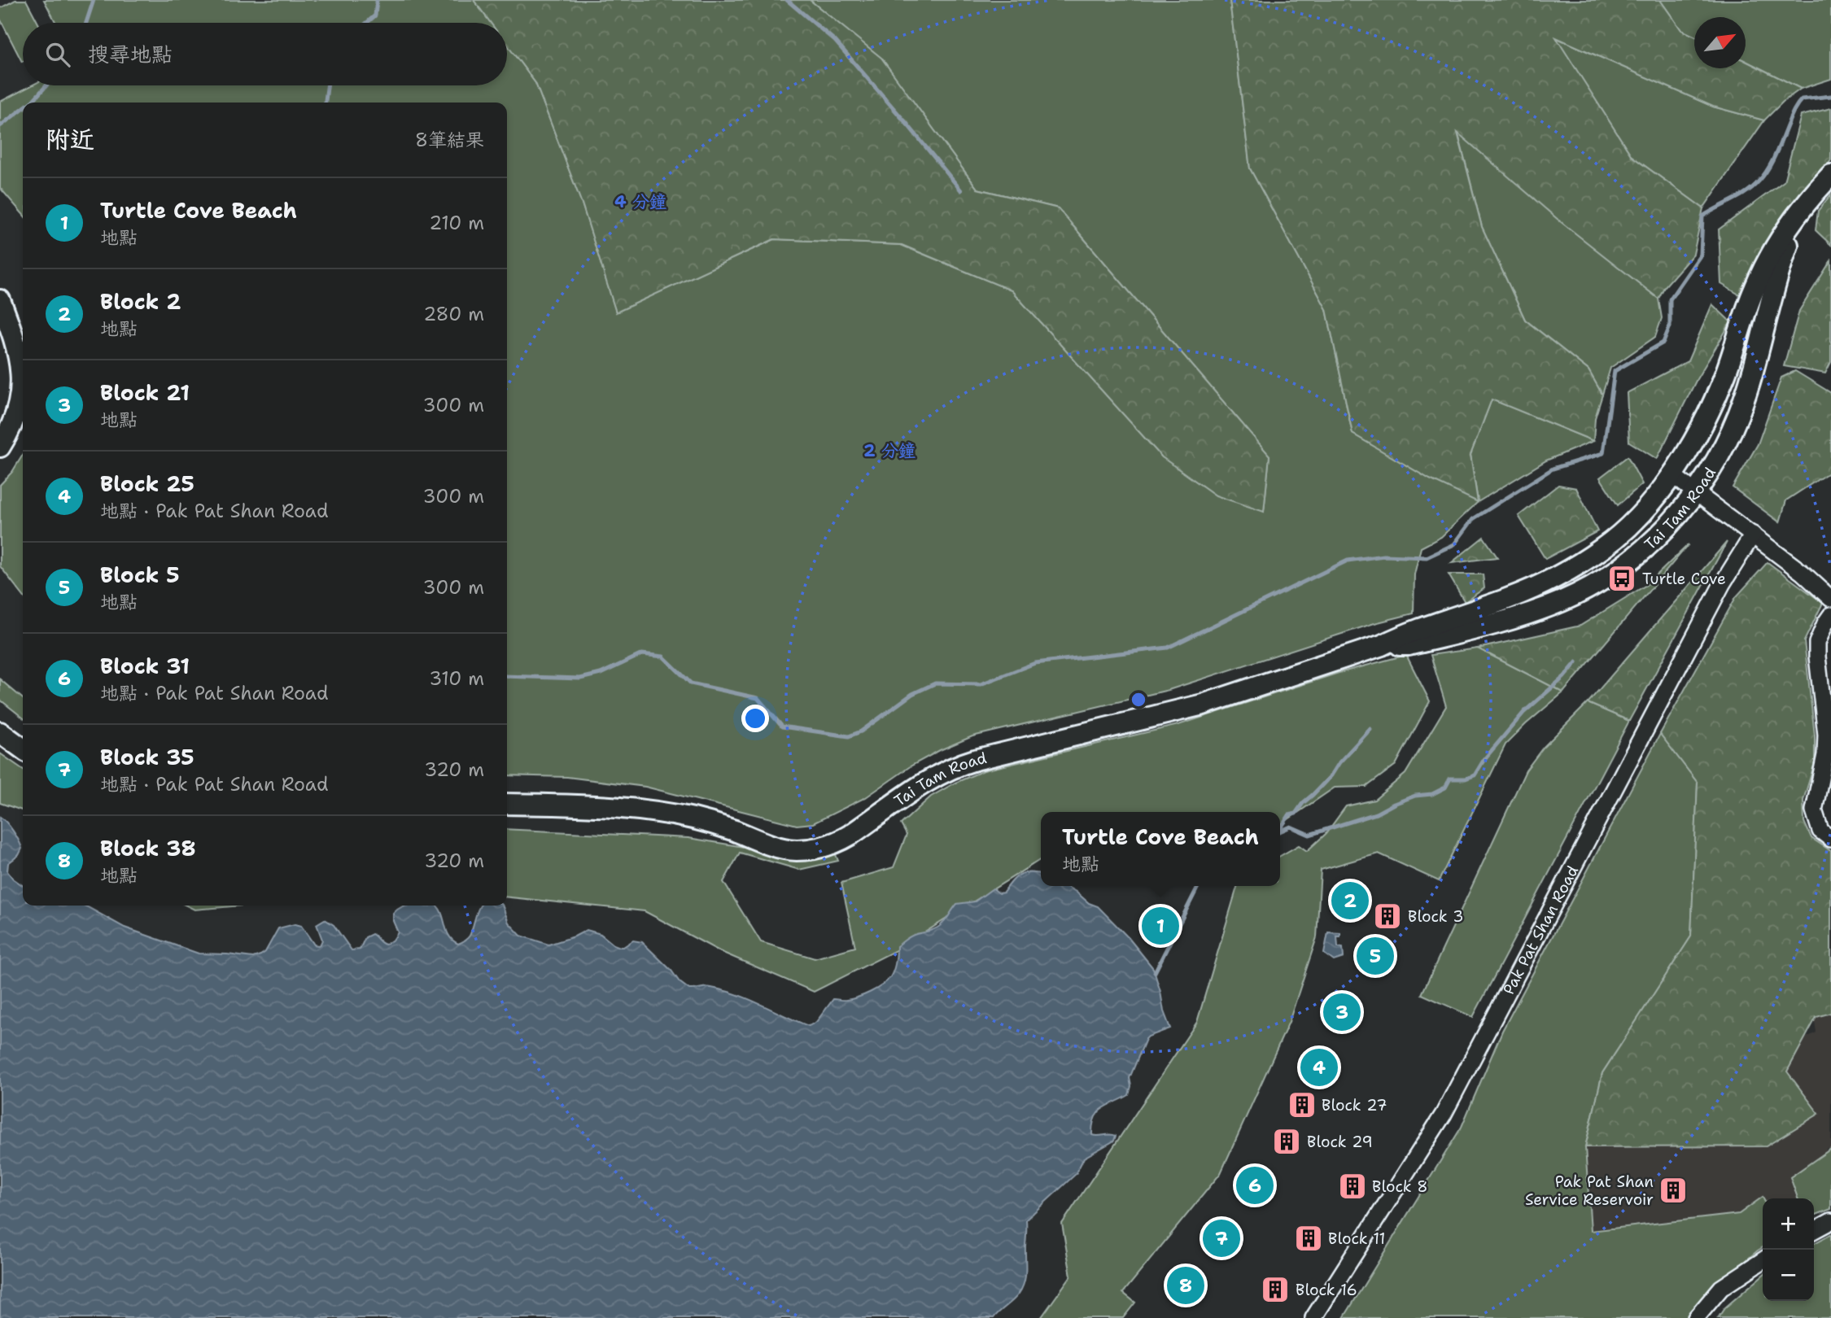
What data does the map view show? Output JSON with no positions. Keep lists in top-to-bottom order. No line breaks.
{"streets":{"main road":["Tai Tam Road"],"street":["Pak Pat Shan Road"]},"places":{"bus stop":["Turtle Cove"],"building":["Block 3","Block 27","Block 29","Block 8","Pak Pat Shan Service Reservoir","Block 11","Block 16"]},"north":"top right","page":{"search":"搜尋地點","heading":["附近","8筆結果"],"list":[{"mark":"1","name":"Turtle Cove Beach","note":"地點","value":"210 m"},{"mark":"2","name":"Block 2","note":"地點","value":"280 m"},{"mark":"3","name":"Block 21","note":"地點","value":"300 m"},{"mark":"4","name":"Block 25","note":"地點 · Pak Pat Shan Road","value":"300 m"},{"mark":"5","name":"Block 5","note":"地點","value":"300 m"},{"mark":"6","name":"Block 31","note":"地點 · Pak Pat Shan Road","value":"310 m"},{"mark":"7","name":"Block 35","note":"地點 · Pak Pat Shan Road","value":"320 m"},{"mark":"8","name":"Block 38","note":"地點","value":"320 m"}],"popup":["Turtle Cove Beach","地點"],"pins":["2","1","5","3","4","6","7","8"],"map_buttons":["+","−"]},"rings":["4 分鐘","2 分鐘"]}
